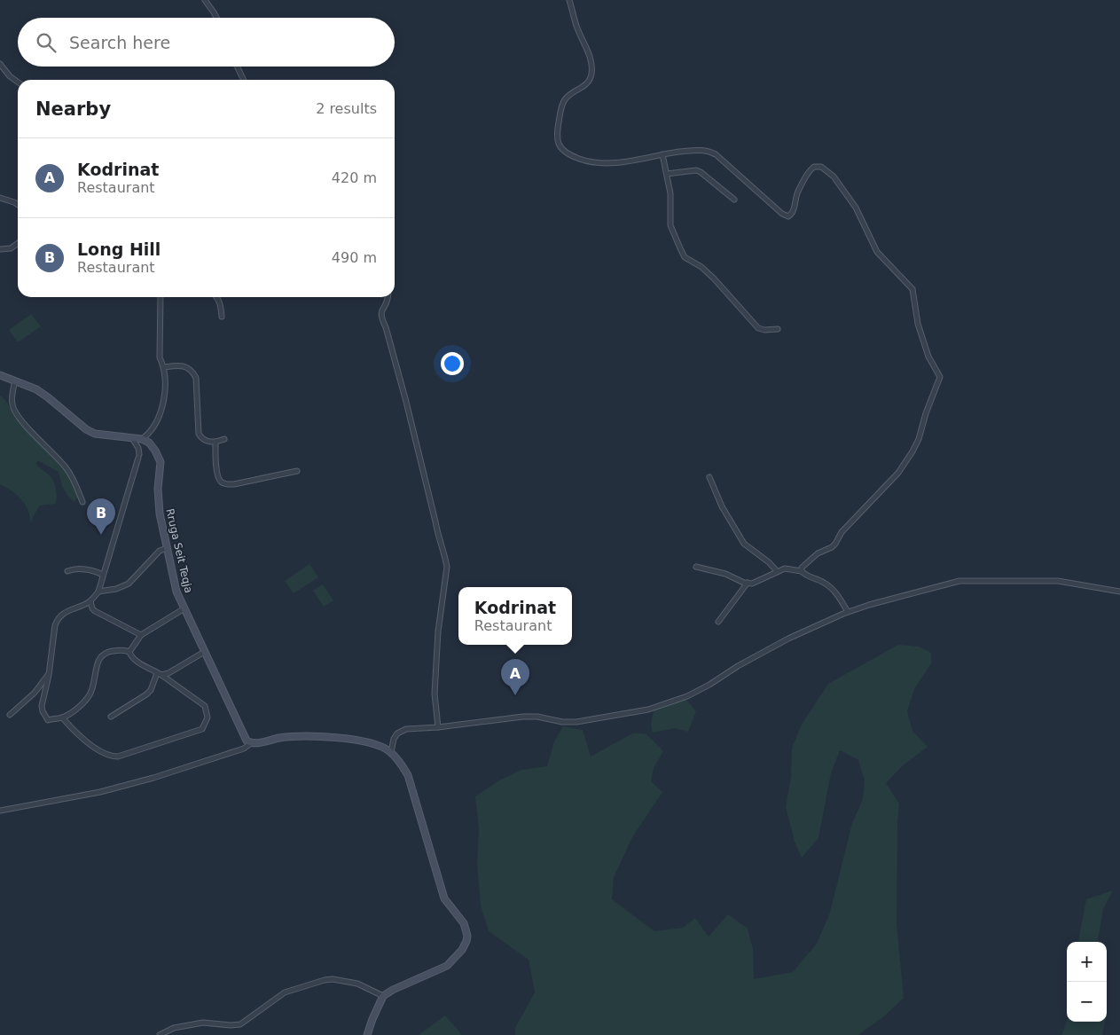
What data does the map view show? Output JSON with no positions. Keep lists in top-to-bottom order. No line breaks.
{"streets":{"main road":["Rruga Seit Teqja"]},"page":{"search":"Search here","heading":["Nearby","2 results"],"list":[{"mark":"A","name":"Kodrinat","note":"Restaurant","value":"420 m"},{"mark":"B","name":"Long Hill","note":"Restaurant","value":"490 m"}],"pins":["B","A"],"popup":["Kodrinat","Restaurant"],"map_buttons":["+","−"]}}
